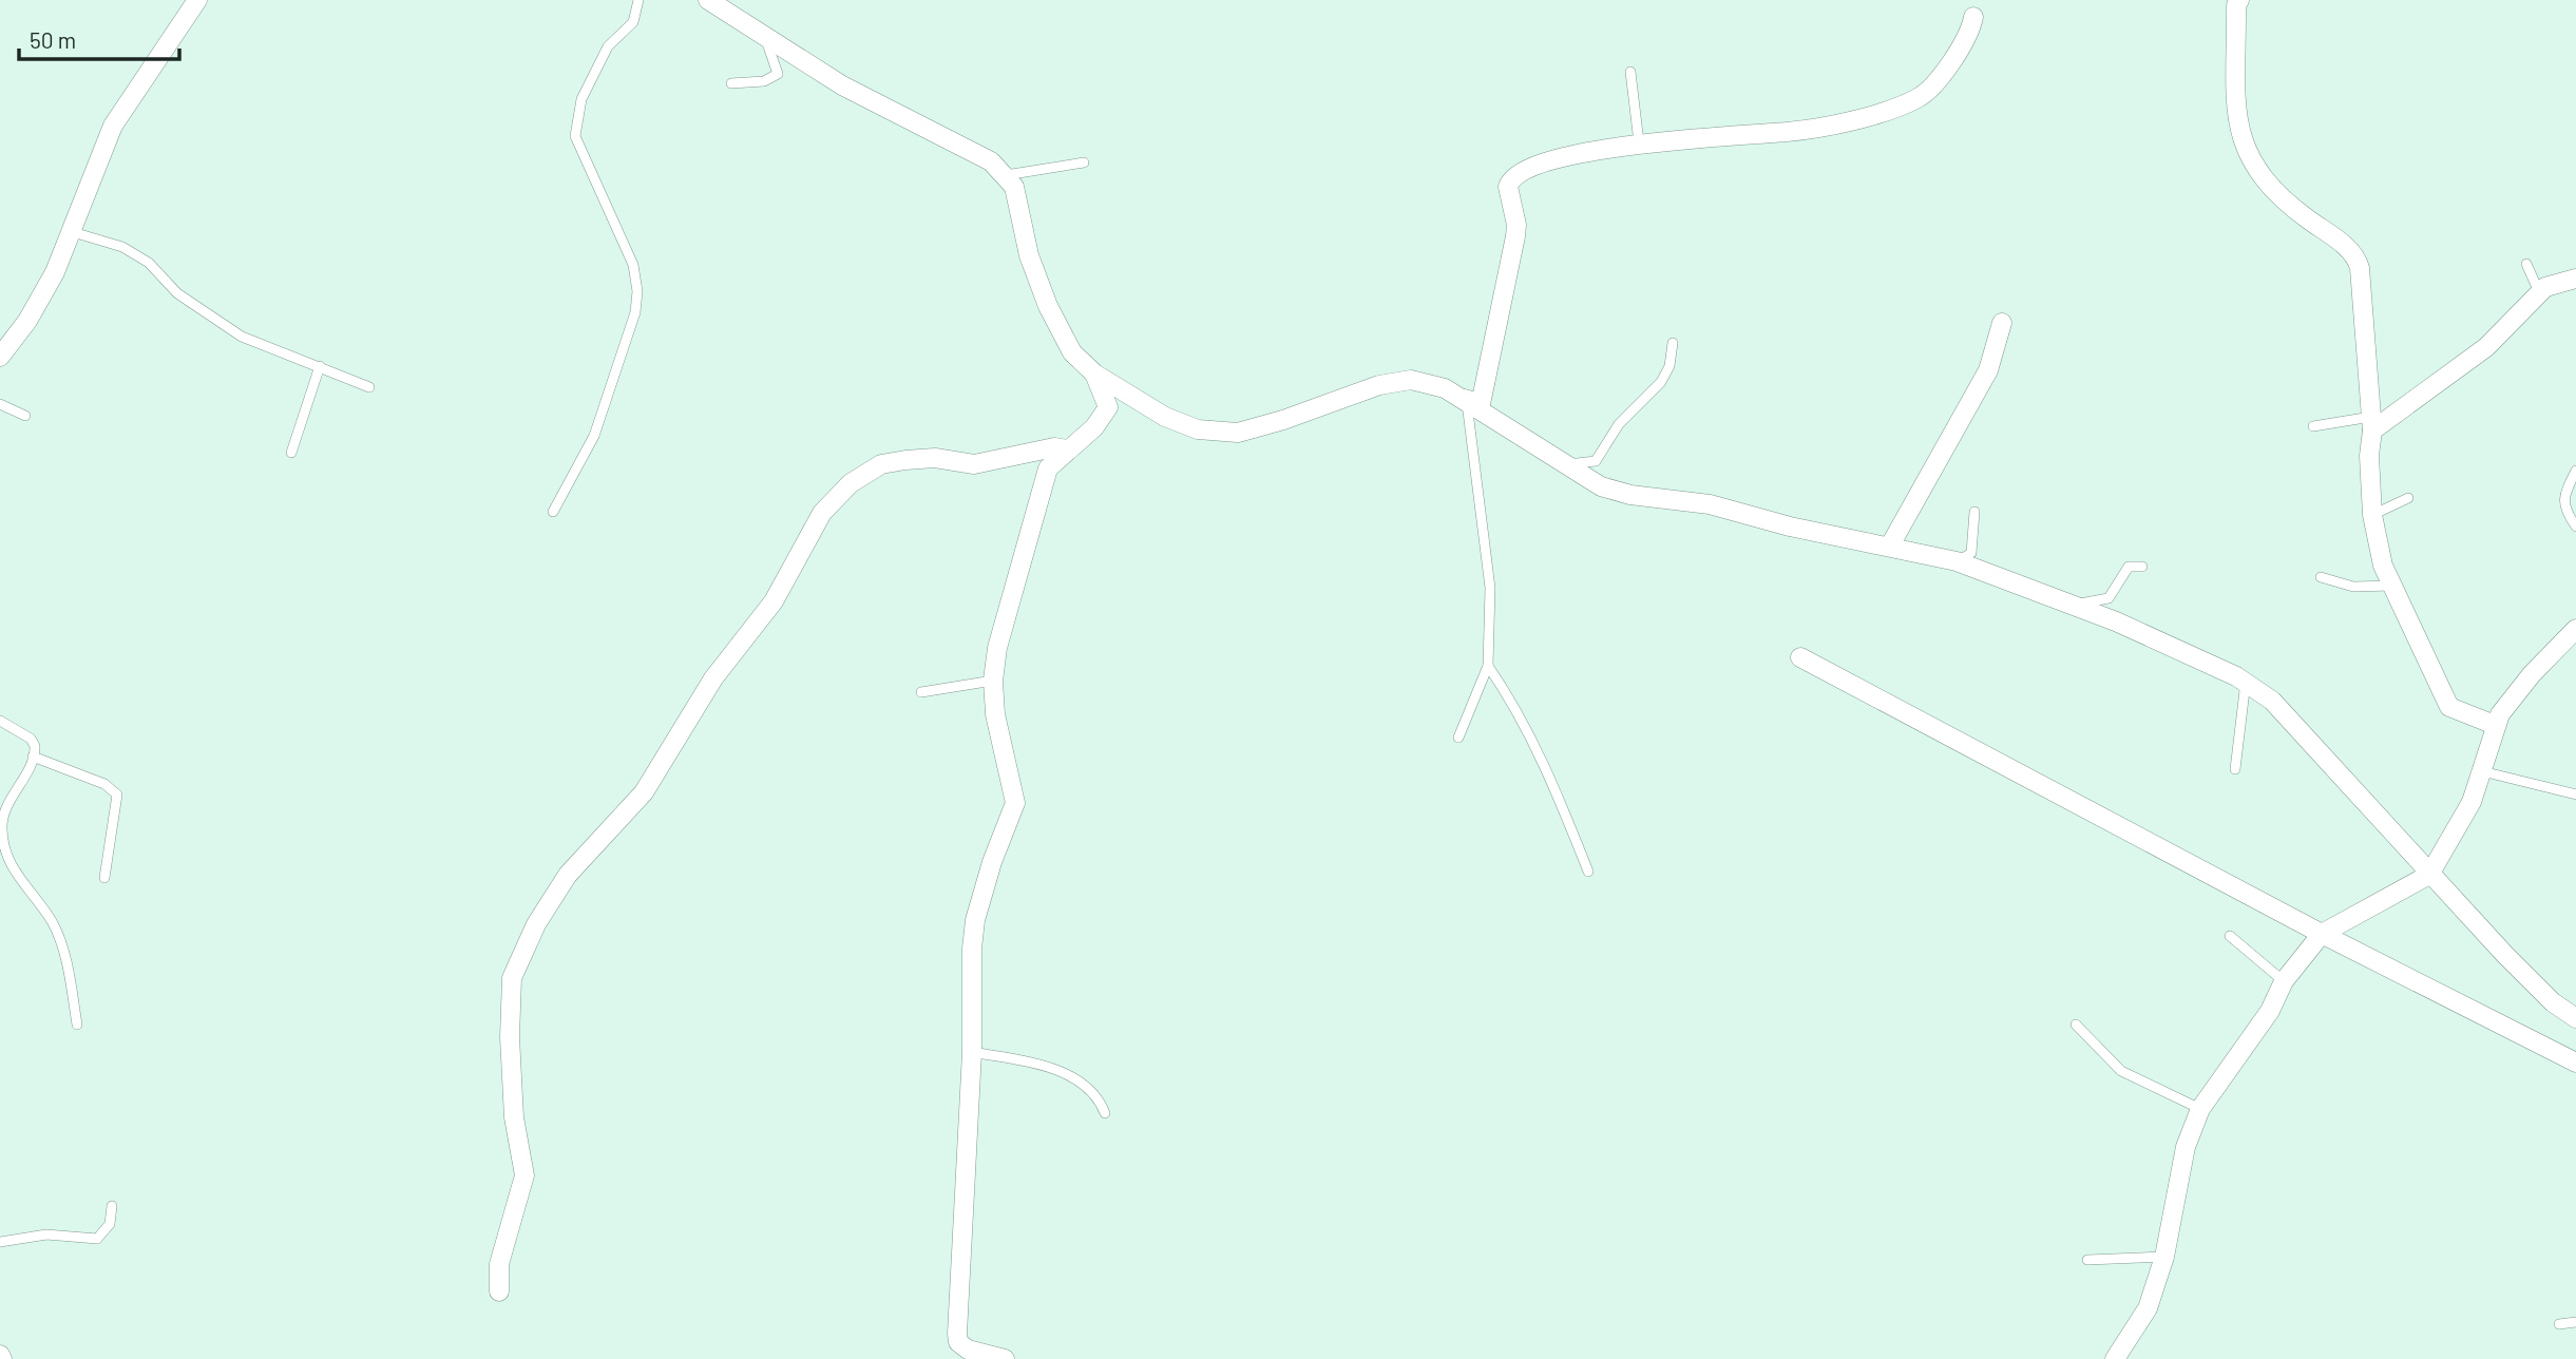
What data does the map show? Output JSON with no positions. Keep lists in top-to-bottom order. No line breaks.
{"scale_bar":"50 m"}
